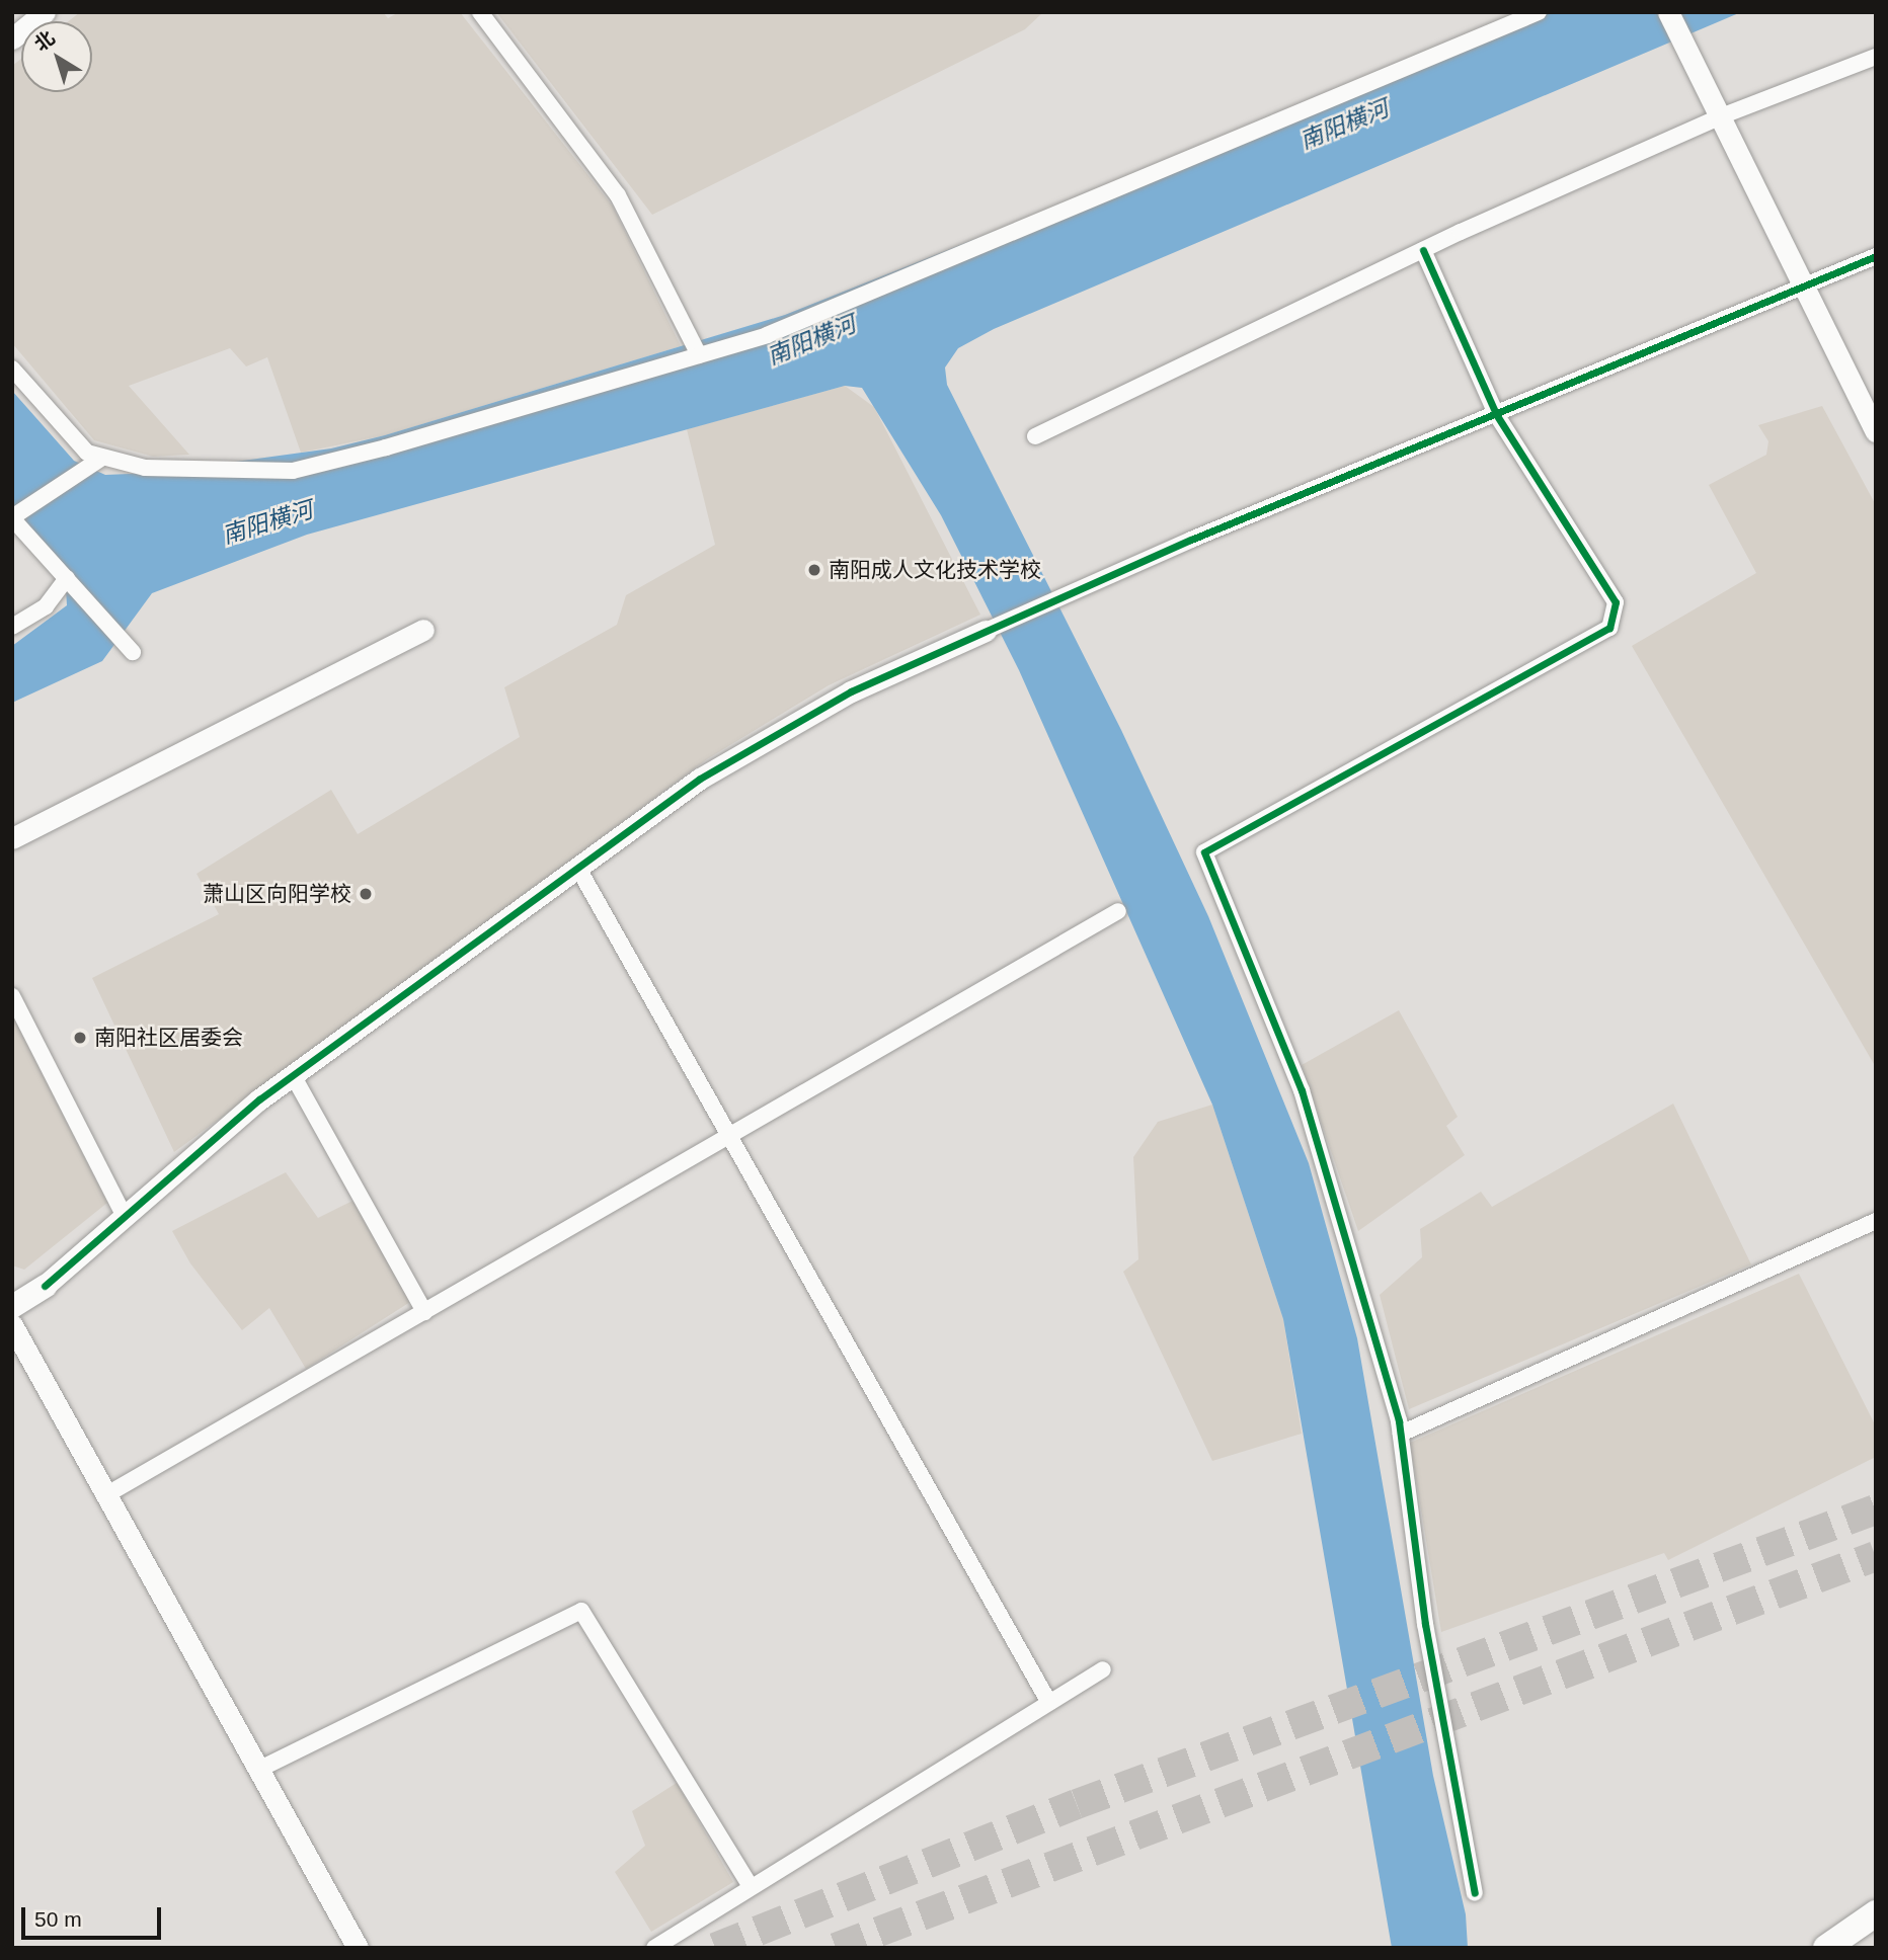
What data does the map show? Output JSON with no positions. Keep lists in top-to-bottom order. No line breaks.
{"water":["南阳横河"],"places":["南阳成人文化技术学校","萧山区向阳学校","南阳社区居委会"],"scale_bar":"50 m","north":"top left"}
